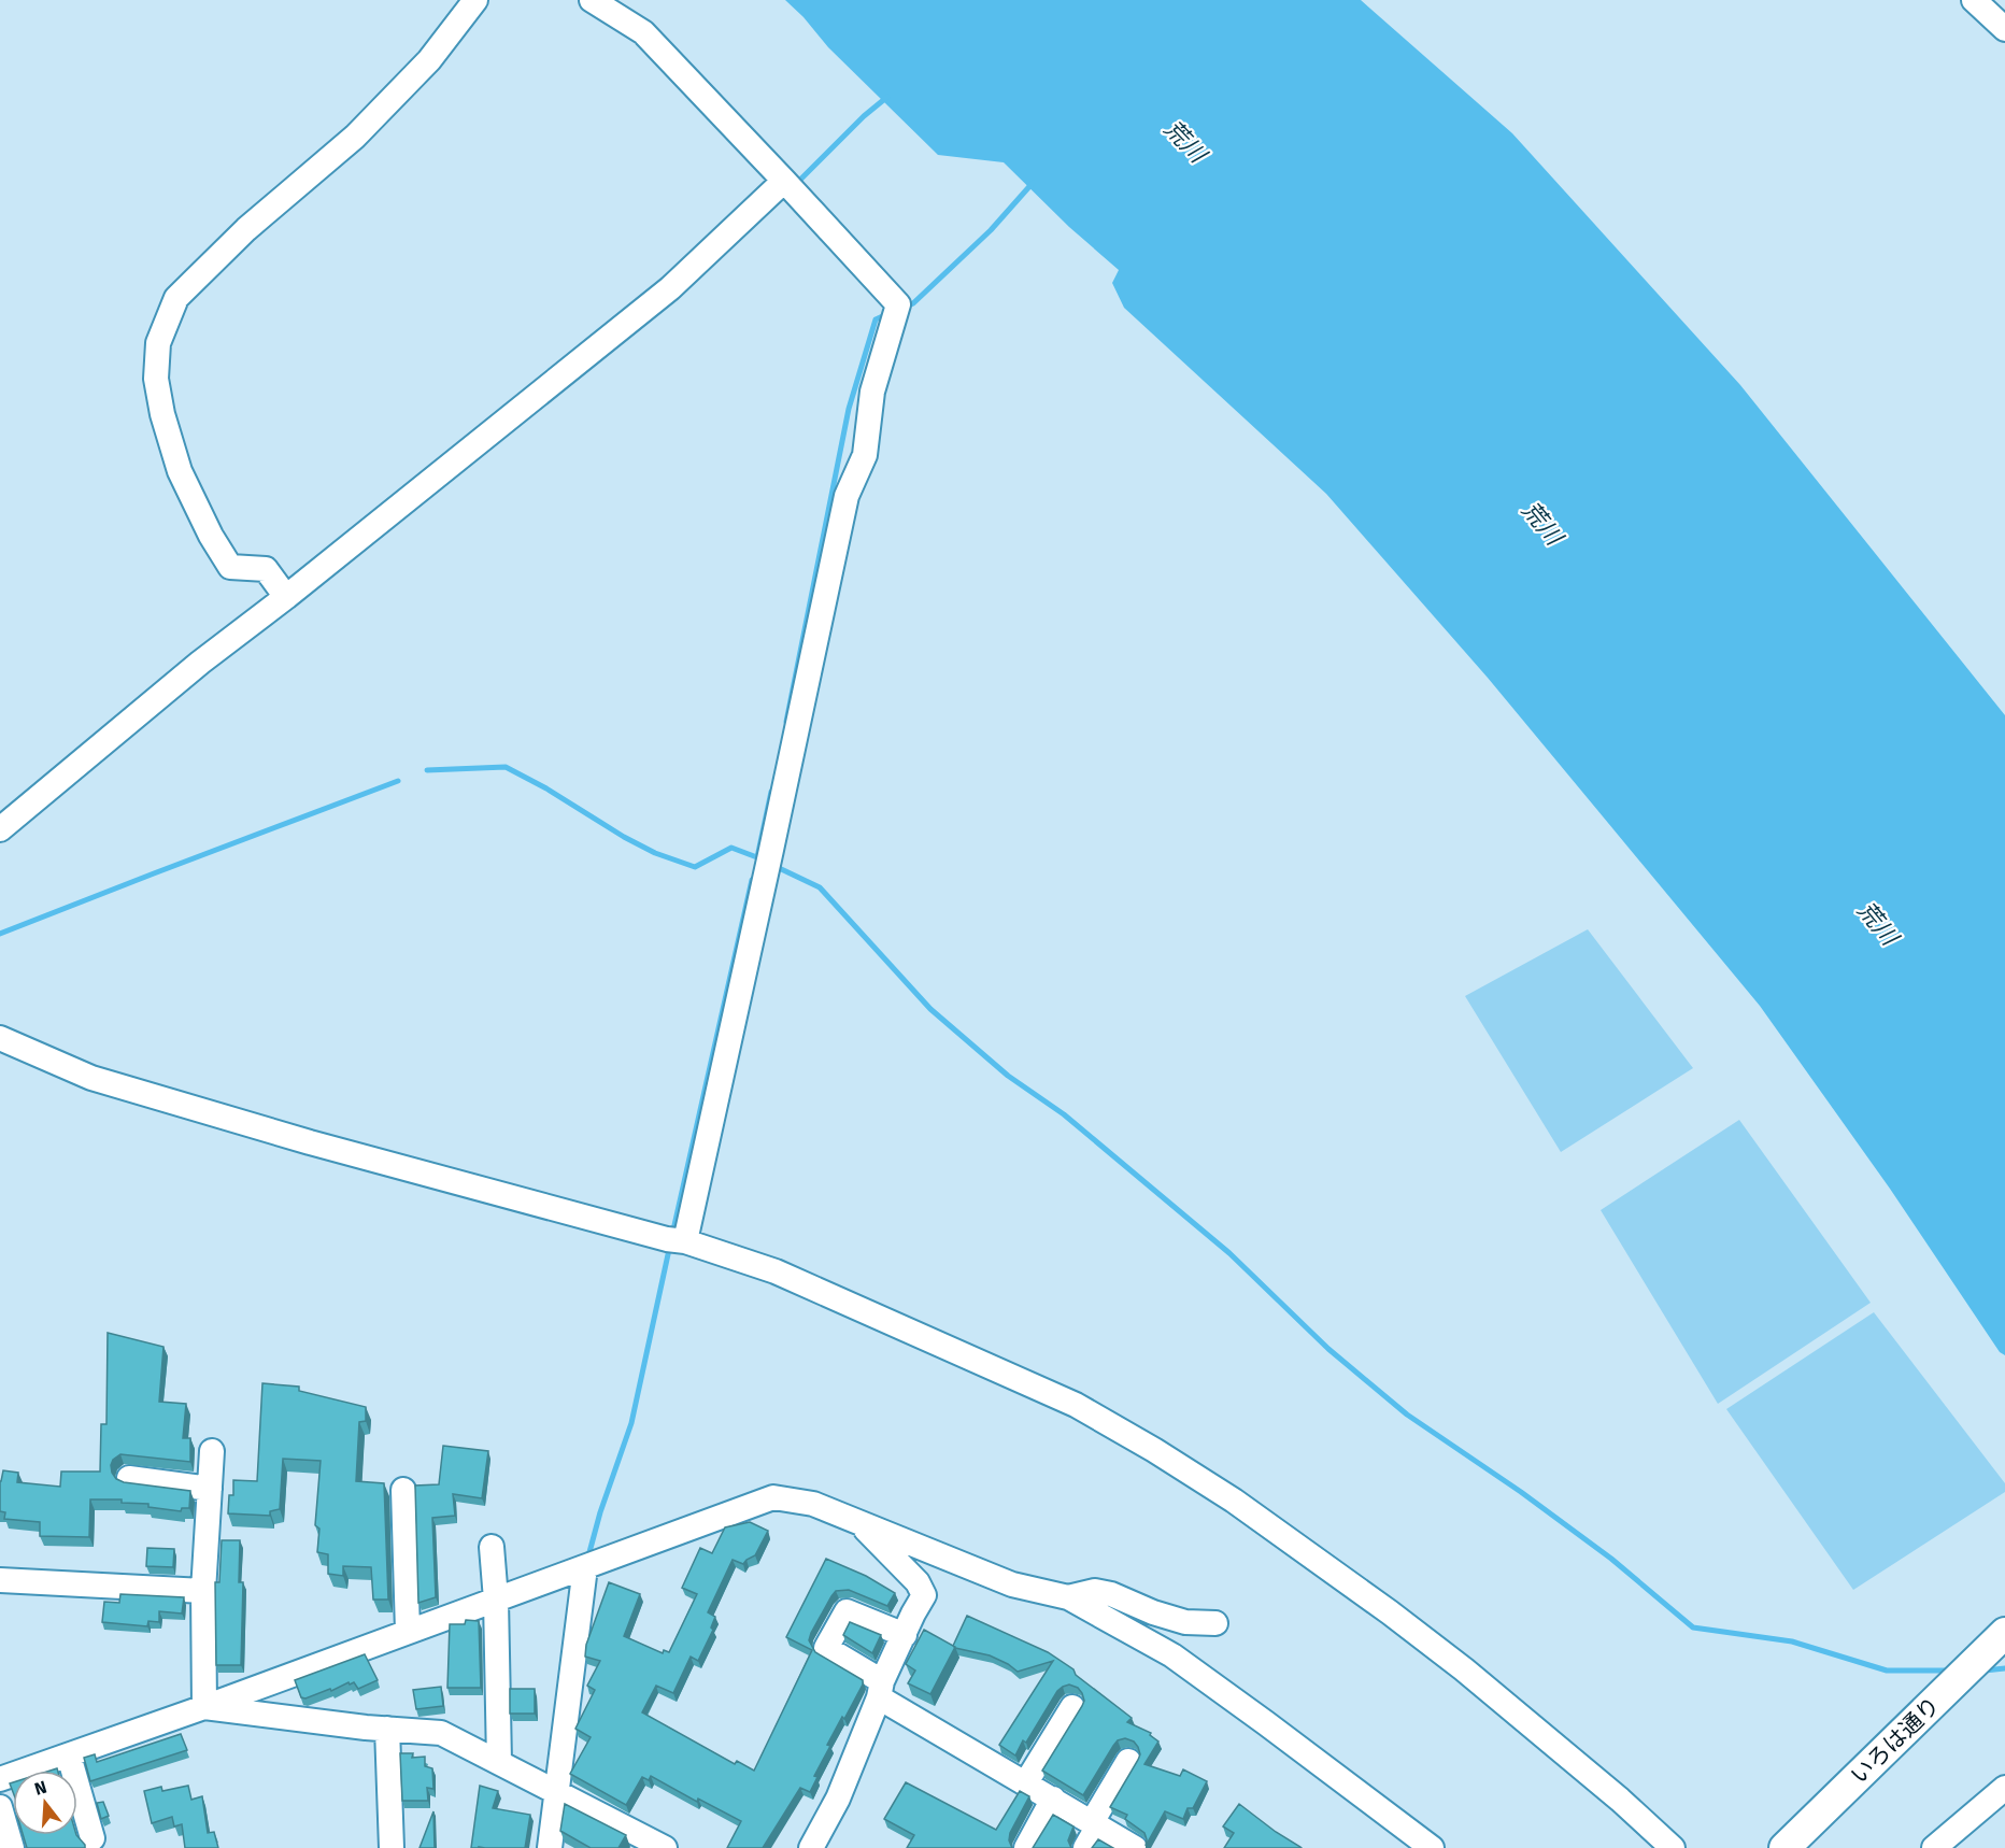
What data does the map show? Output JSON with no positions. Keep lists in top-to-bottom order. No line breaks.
{"streets":{"main road":["いろは通り"]},"water":["荒川"],"north":"top"}
